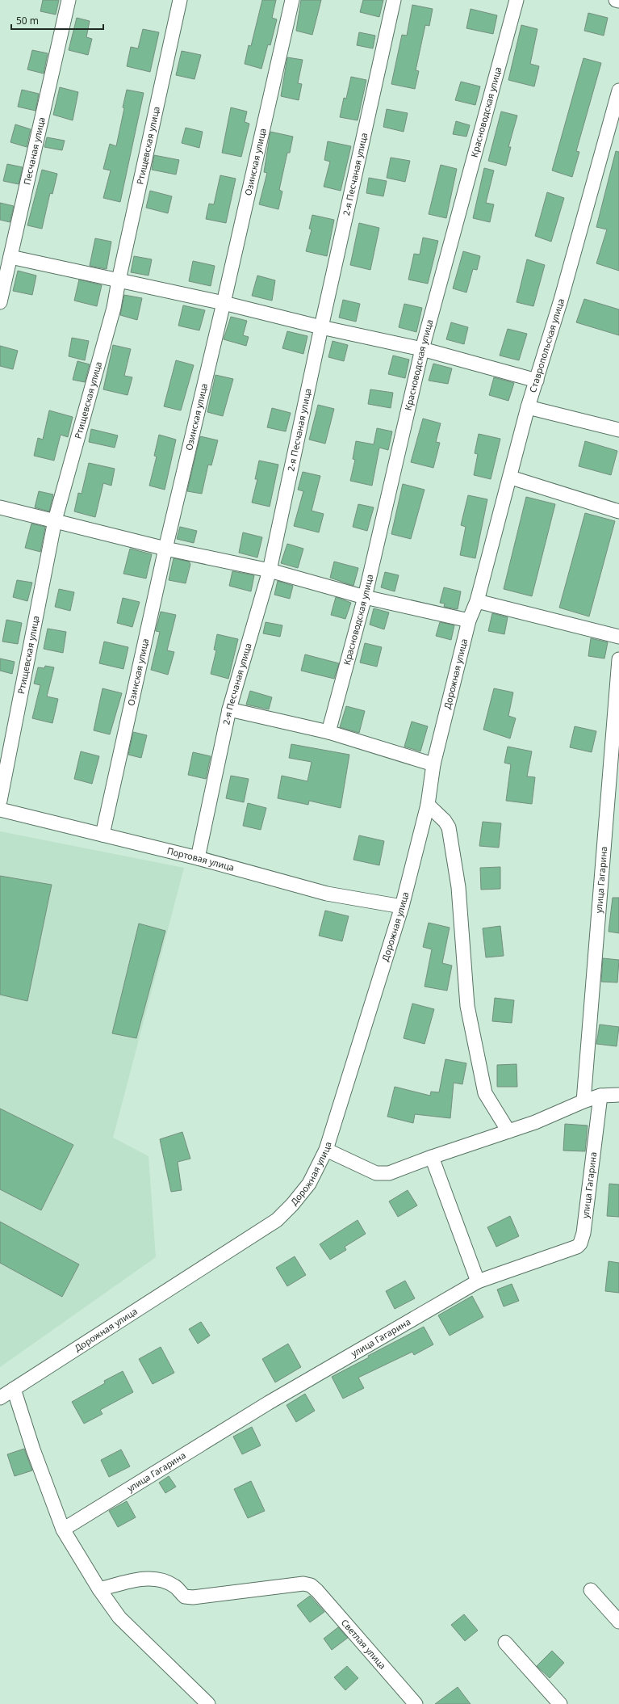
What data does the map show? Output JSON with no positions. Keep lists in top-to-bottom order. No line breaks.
{"streets":{"street":["Красноводская улица","Ртищевская улица","Песчаная улица","Озинская улица","2-я Песчаная улица","Ставропольская улица","Дорожная улица","Портовая улица","улица Гагарина","Светлая улица"]},"crossings":[["Озинская улица","Портовая улица"],["2-я Песчаная улица","Портовая улица"],["Ставропольская улица","Дорожная улица"],["Дорожная улица","Портовая улица"]],"scale_bar":"50 m"}
